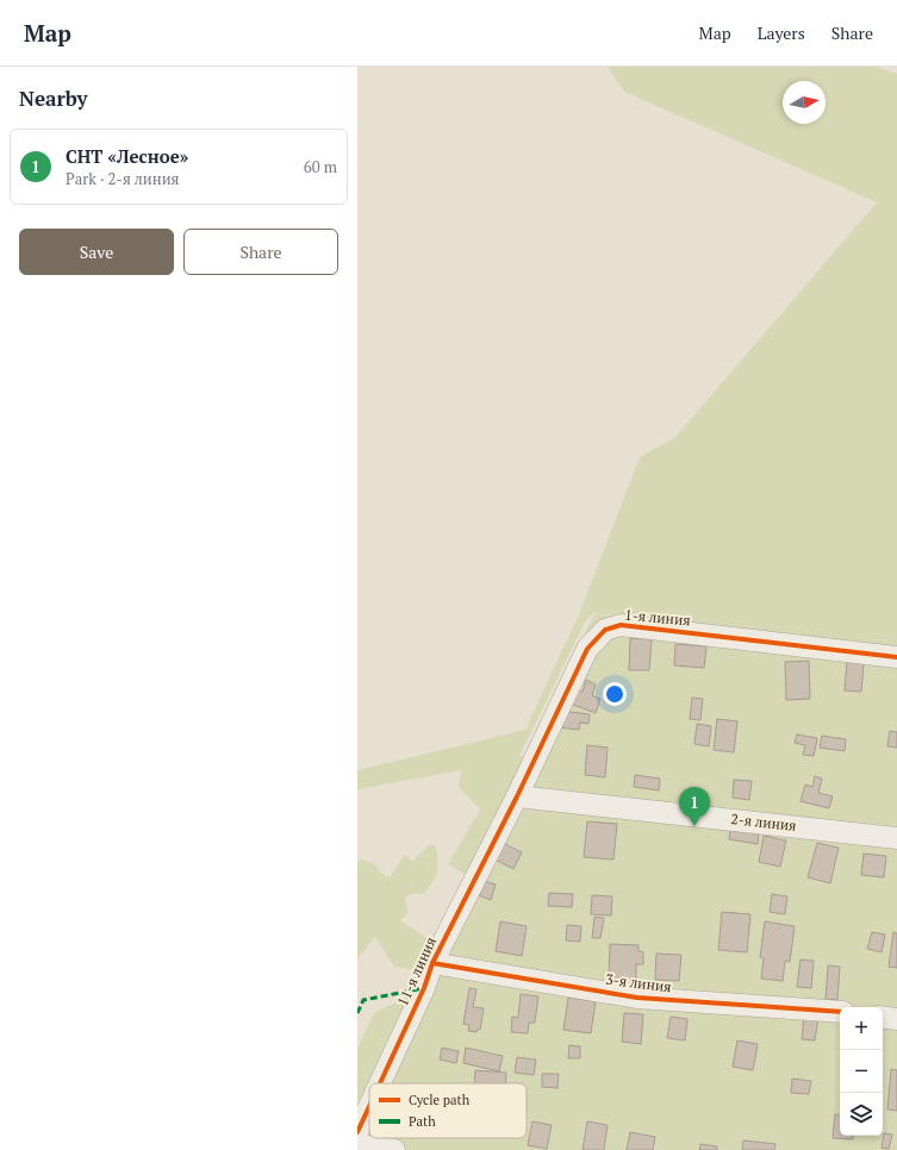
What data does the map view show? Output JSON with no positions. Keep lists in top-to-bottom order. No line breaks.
{"streets":{"street":["1-я линия","2-я линия","11-я линия","3-я линия"]},"crossings":[["1-я линия","2-я линия"],["1-я линия","11-я линия"],["2-я линия","11-я линия"],["11-я линия","3-я линия"]],"legend":["Cycle path","Path"],"north":"right","page":{"header":"Map","nav":["Map","Layers","Share"],"heading":"Nearby","list":[{"mark":"1","name":"СНТ «Лесное»","note":"Park · 2-я линия","value":"60 m"}],"buttons":["Save","Share"],"pins":"1","map_buttons":["+","−"]}}
